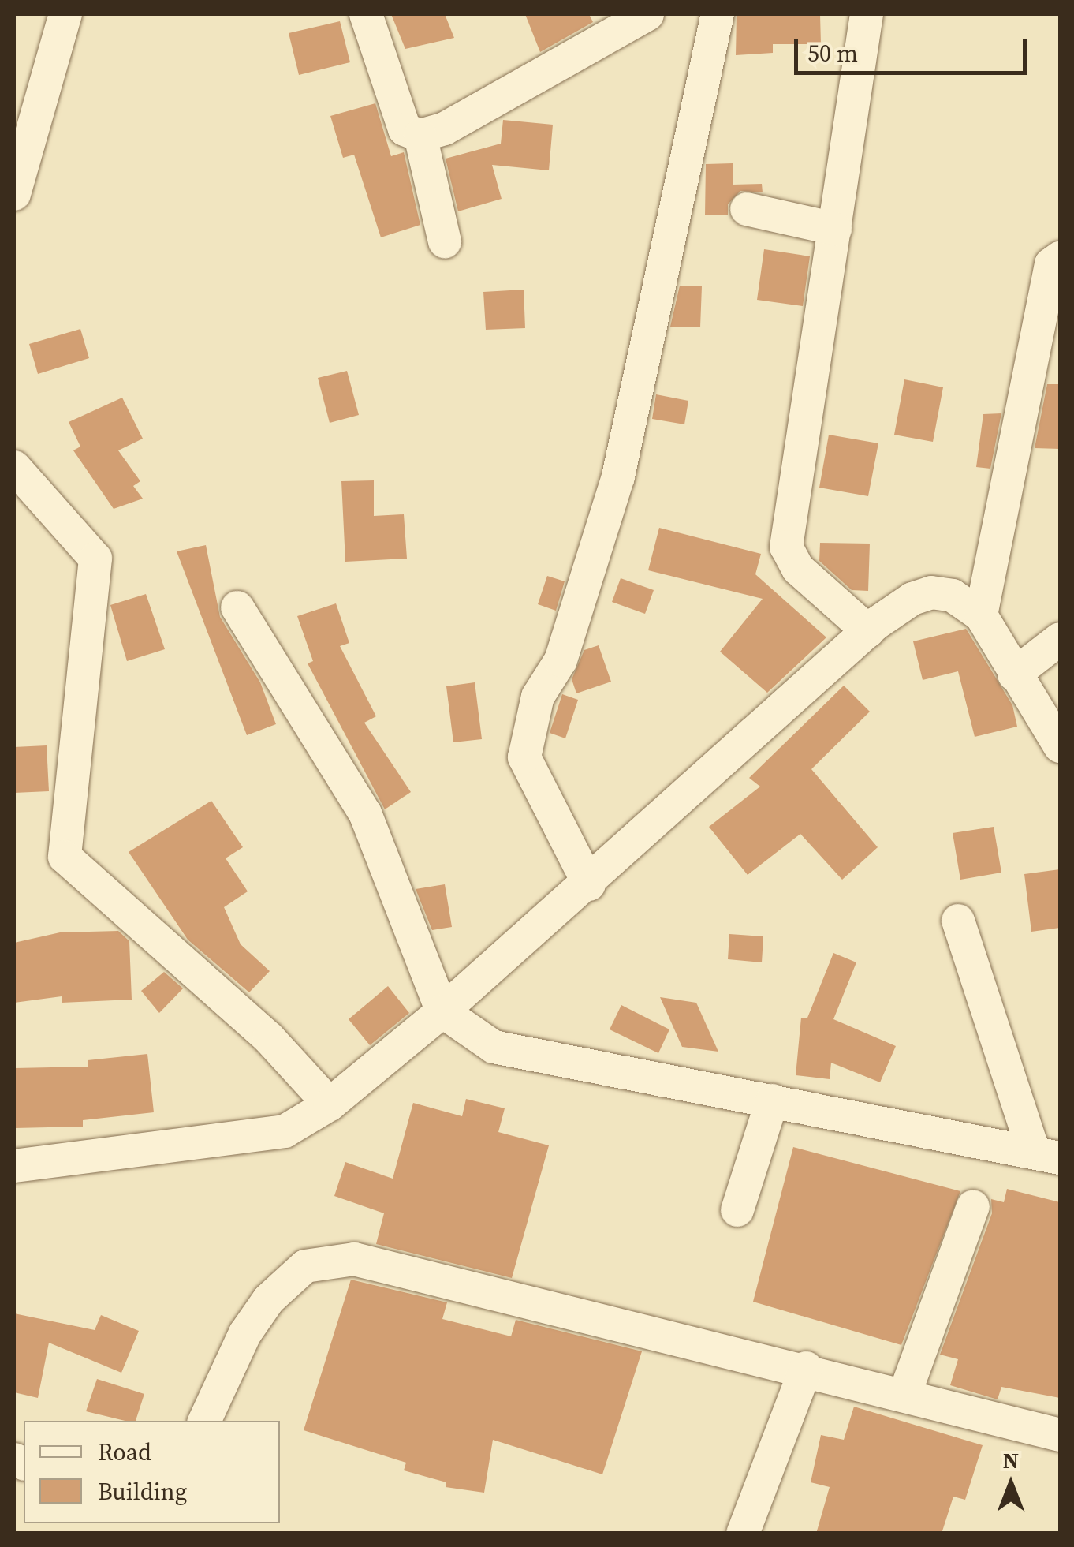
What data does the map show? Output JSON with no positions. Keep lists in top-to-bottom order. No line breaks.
{"legend":["Road","Building"],"scale_bar":"50 m","north":"top"}
